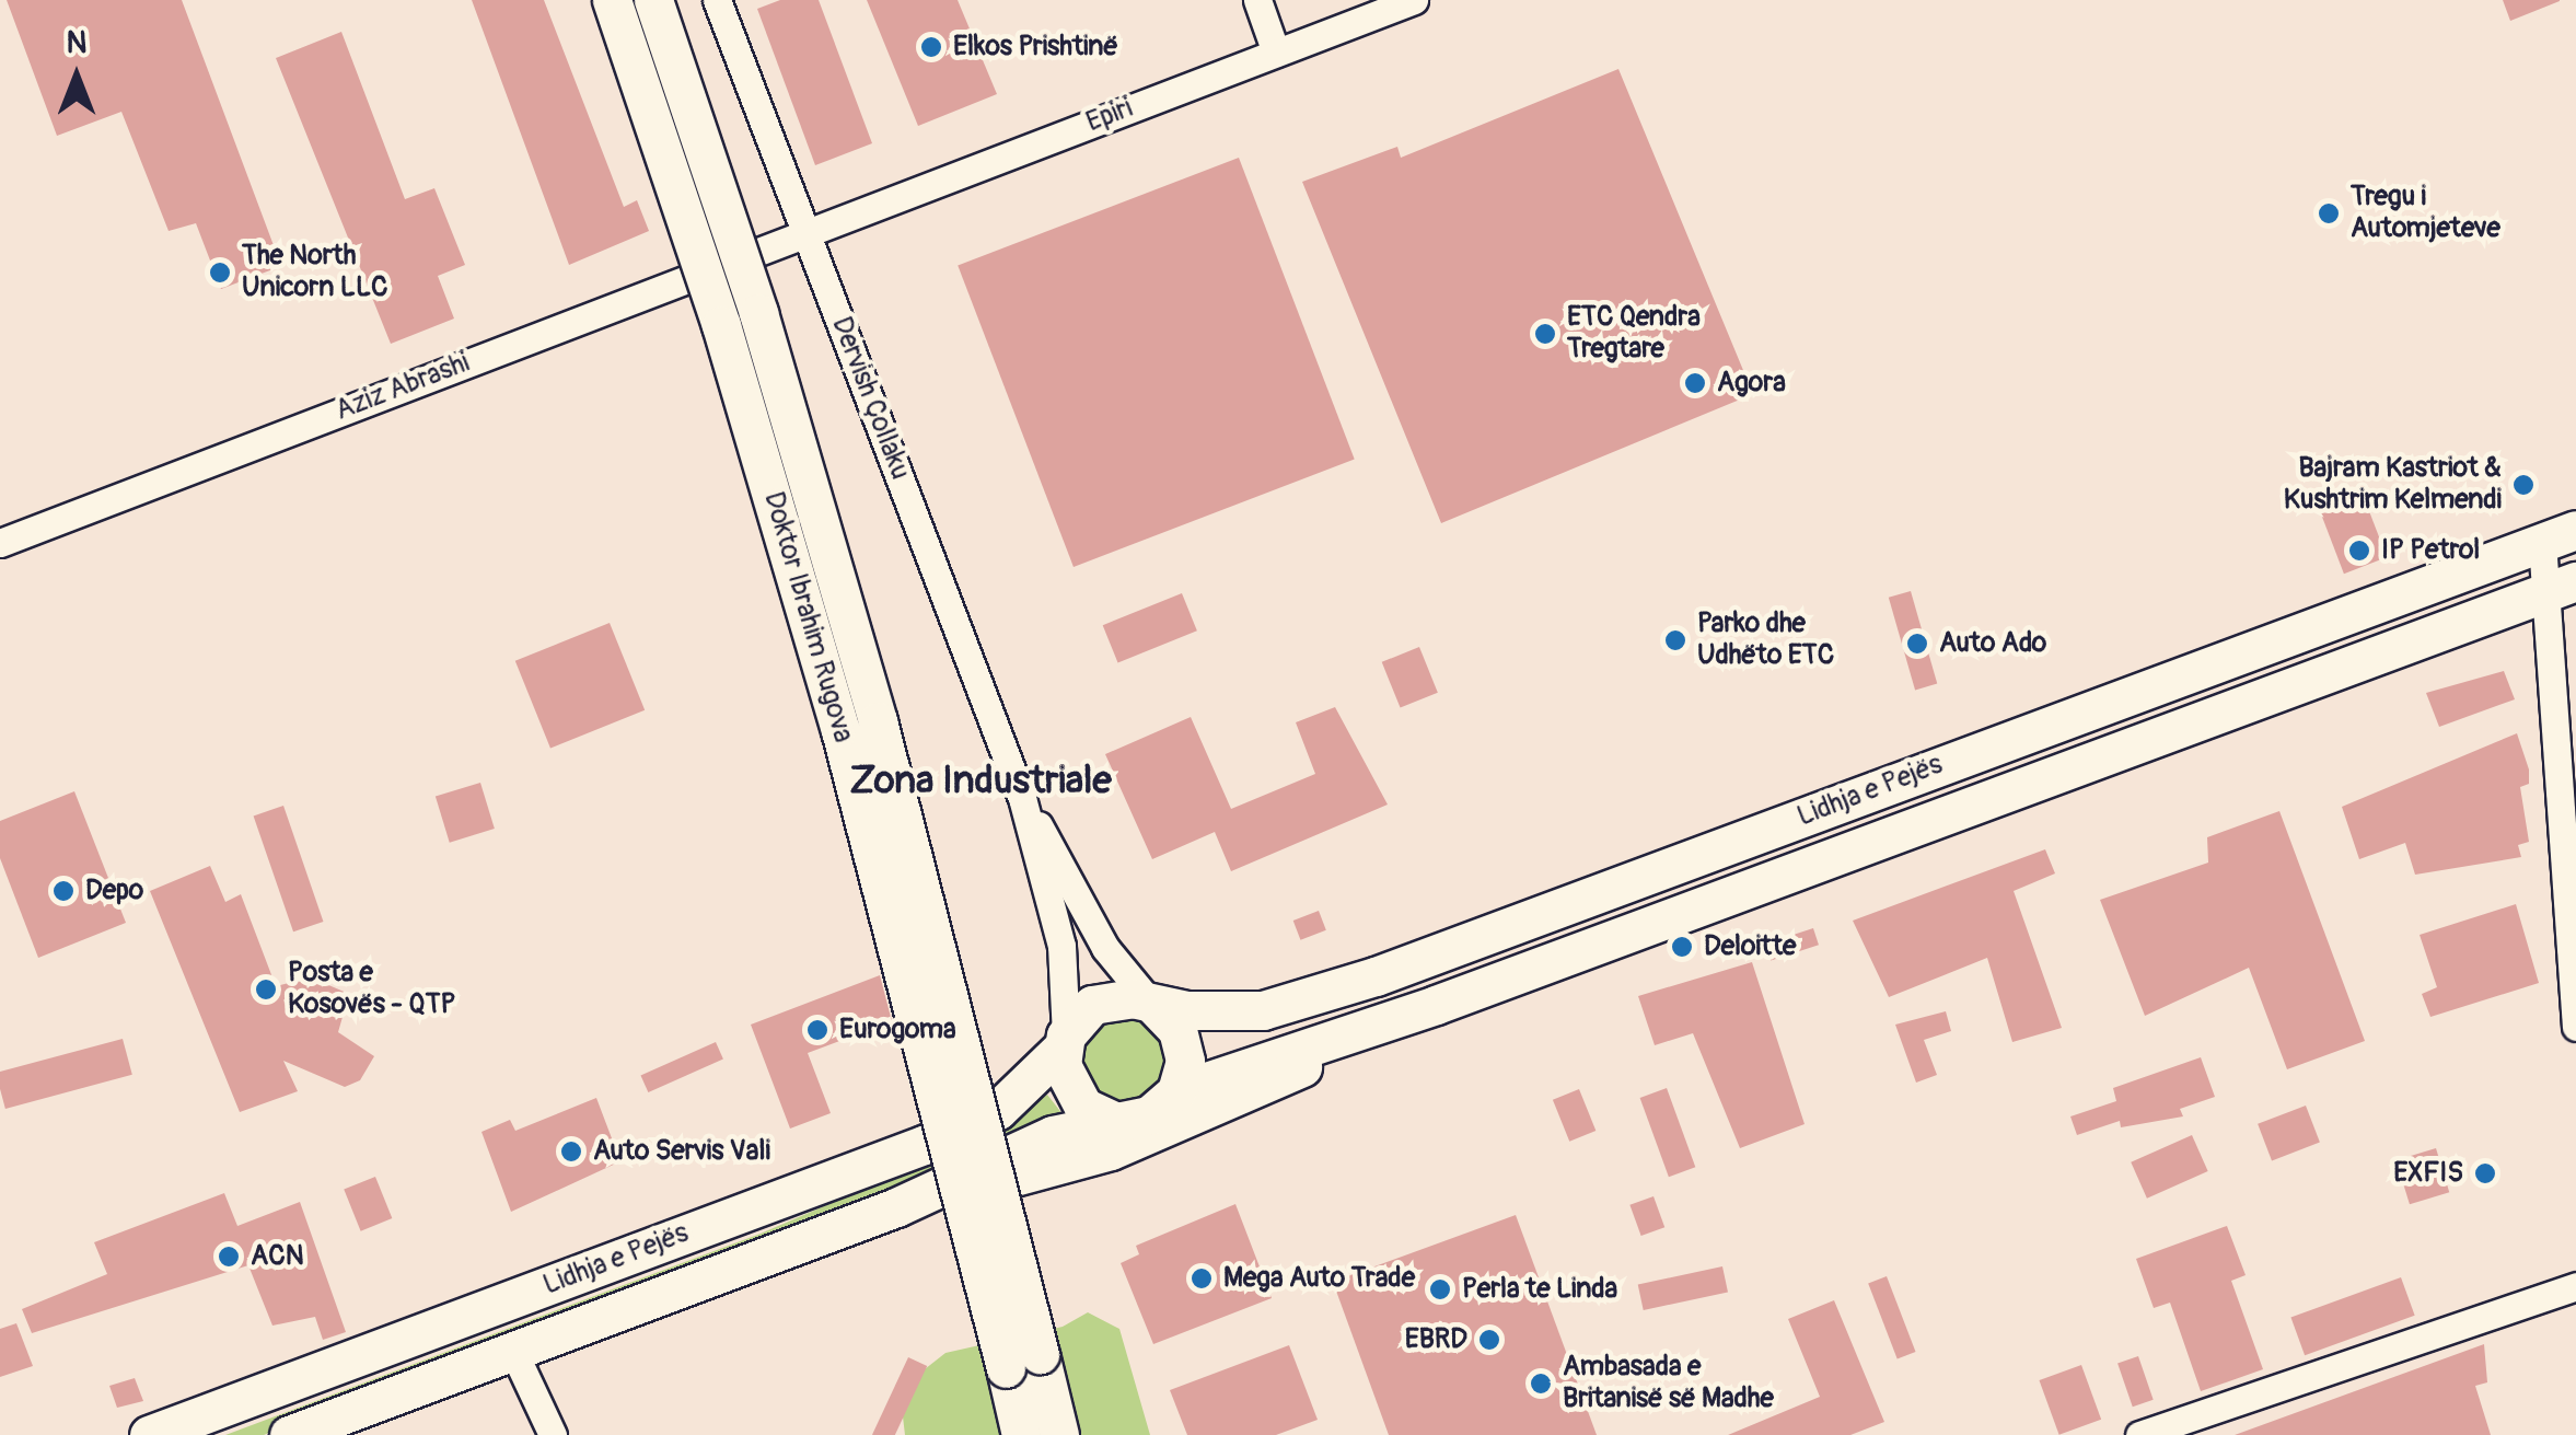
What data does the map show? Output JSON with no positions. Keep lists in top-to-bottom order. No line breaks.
{"streets":{"highway":["Doktor Ibrahim Rugova","Lidhja e Pejës"],"street":["Epiri","Aziz Abrashi","Dervish Çollaku"]},"crossings":[["Epiri","Aziz Abrashi"],["Epiri","Dervish Çollaku"],["Aziz Abrashi","Dervish Çollaku"]],"districts":["Zona Industriale"],"places":["Elkos Prishtinë","Tregu i Automjeteve","The North Unicorn LLC","ETC Qendra Tregtare","Agora","Bajram Kastriot & Kushtrim Kelmendi","IP Petrol","Parko dhe Udhëto ETC","Auto Ado","Depo","Deloitte","Posta e Kosovës - QTP","Eurogoma","Auto Servis Vali","EXFIS","ACN","Mega Auto Trade","Perla te Linda","EBRD","Ambasada e Britanisë së Madhe"],"north":"top"}
